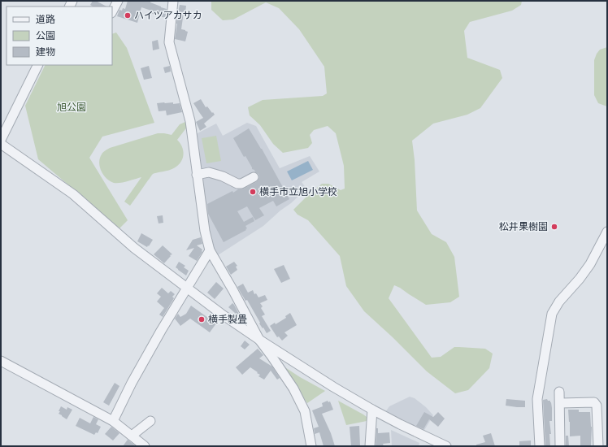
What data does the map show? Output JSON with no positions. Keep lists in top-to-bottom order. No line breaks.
{"parks":["旭公園"],"places":["ハイツアカサカ","横手市立旭小学校","松井果樹園","横手製畳"],"legend":["道路","公園","建物"]}
